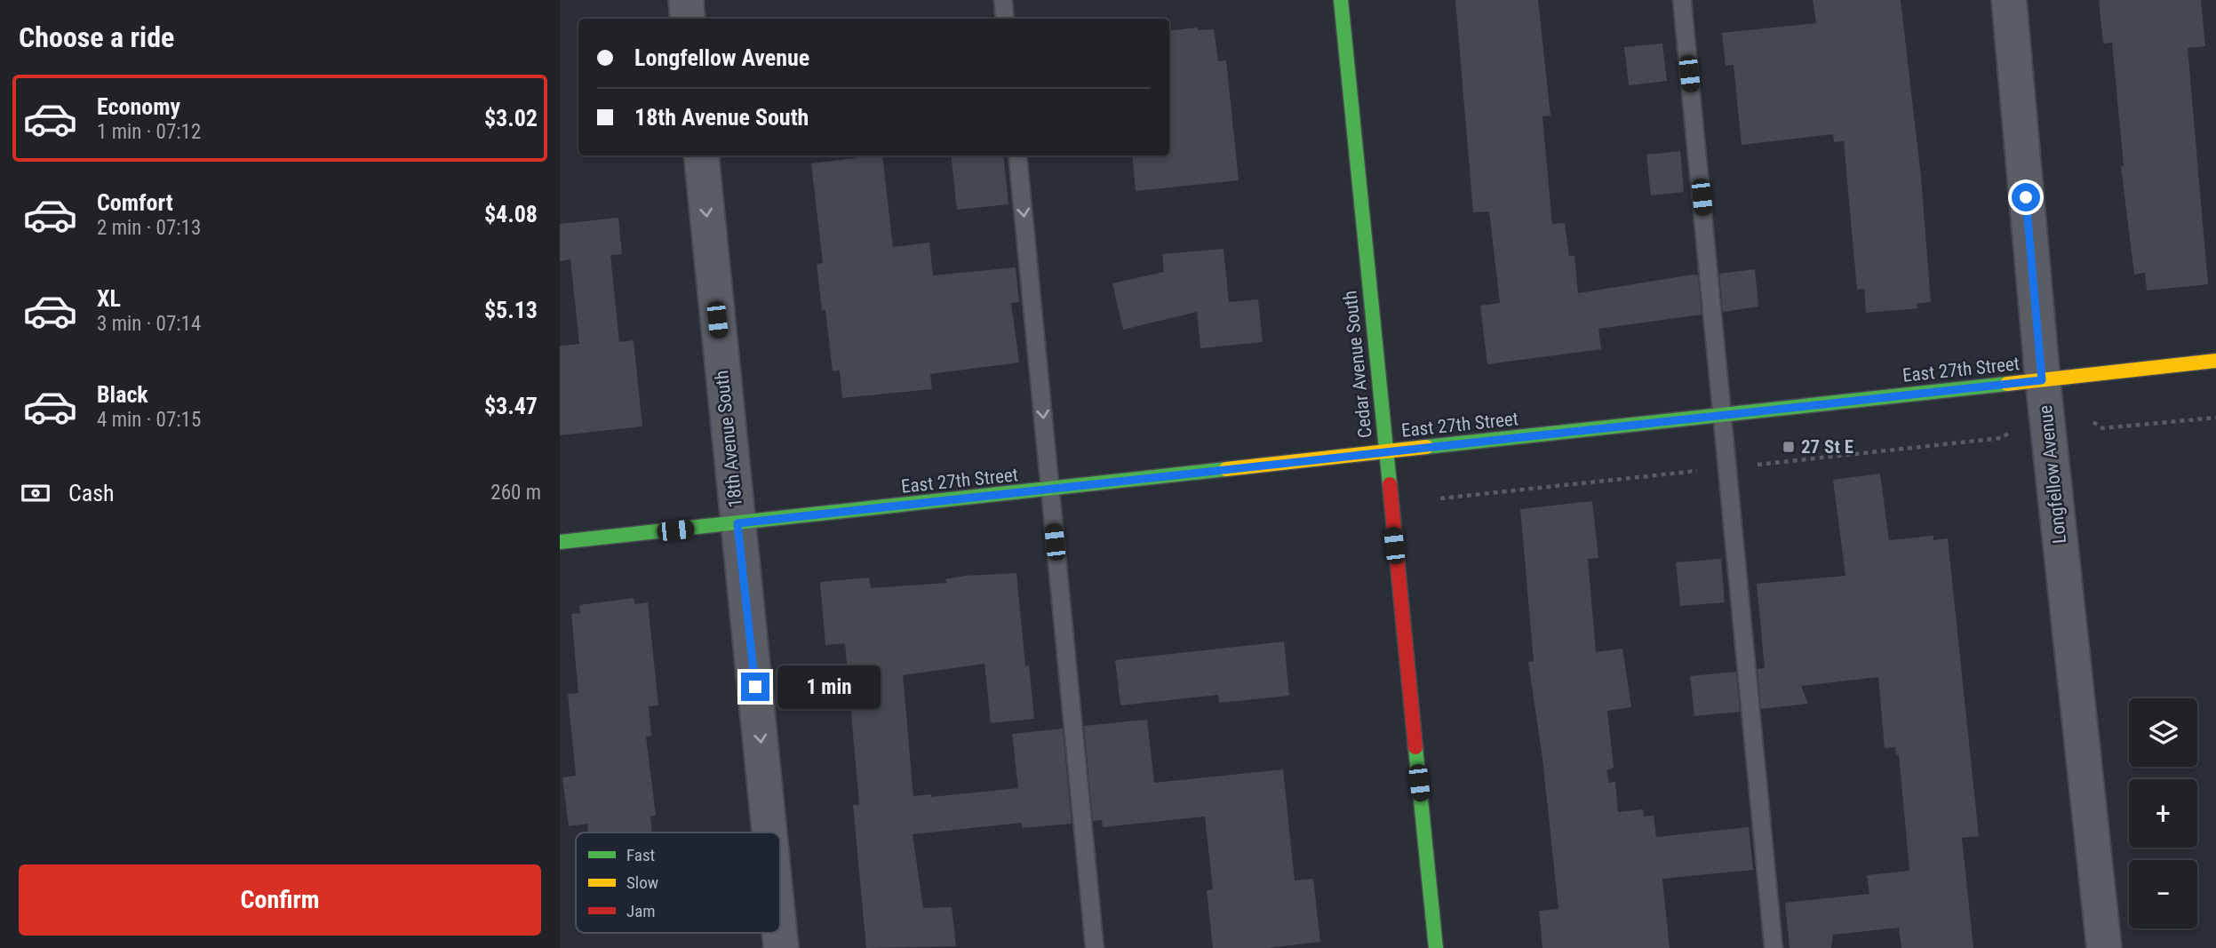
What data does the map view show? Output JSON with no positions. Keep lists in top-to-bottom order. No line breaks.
{"streets":{"street":["Cedar Avenue South","East 27th Street","18th Avenue South","Longfellow Avenue"]},"crossings":[["Cedar Avenue South","East 27th Street"],["East 27th Street","18th Avenue South"],["East 27th Street","Longfellow Avenue"]],"one_way":["18th Avenue South"],"places":{"transit":["27 St E"]},"legend":["Fast","Slow","Jam"],"page":{"heading":"Choose a ride","banner":["Longfellow Avenue","18th Avenue South"],"list":[{"name":"Economy","note":"1 min · 07:12","value":"$3.02"},{"name":"Comfort","note":"2 min · 07:13","value":"$4.08"},{"name":"XL","note":"3 min · 07:14","value":"$5.13"},{"name":"Black","note":"4 min · 07:15","value":"$3.47"}],"pay":["Cash","260 m"],"bubble":"1 min","map_buttons":["+","−"],"buttons":"Confirm"}}
